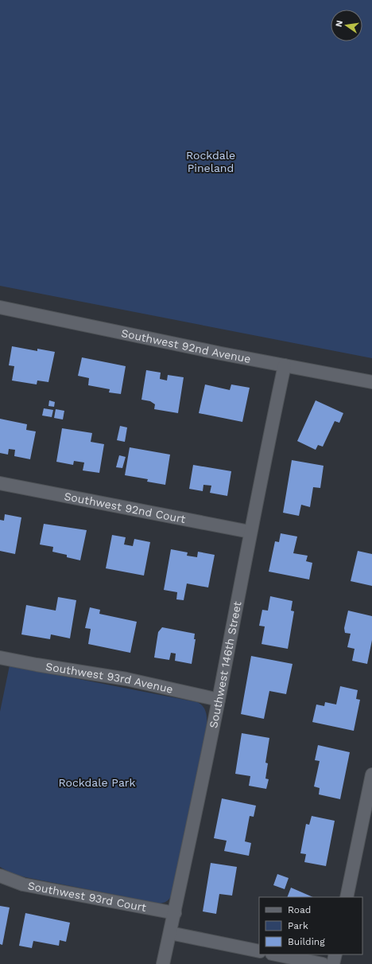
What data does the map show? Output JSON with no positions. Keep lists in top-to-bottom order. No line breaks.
{"streets":{"street":["Southwest 92nd Avenue","Southwest 92nd Court","Southwest 146th Street","Southwest 93rd Avenue","Southwest 93rd Court"]},"crossings":[["Southwest 92nd Avenue","Southwest 146th Street"],["Southwest 92nd Court","Southwest 146th Street"],["Southwest 146th Street","Southwest 93rd Avenue"],["Southwest 146th Street","Southwest 93rd Court"]],"parks":["Rockdale Pineland","Rockdale Park"],"legend":["Road","Park","Building"],"north":"left"}
